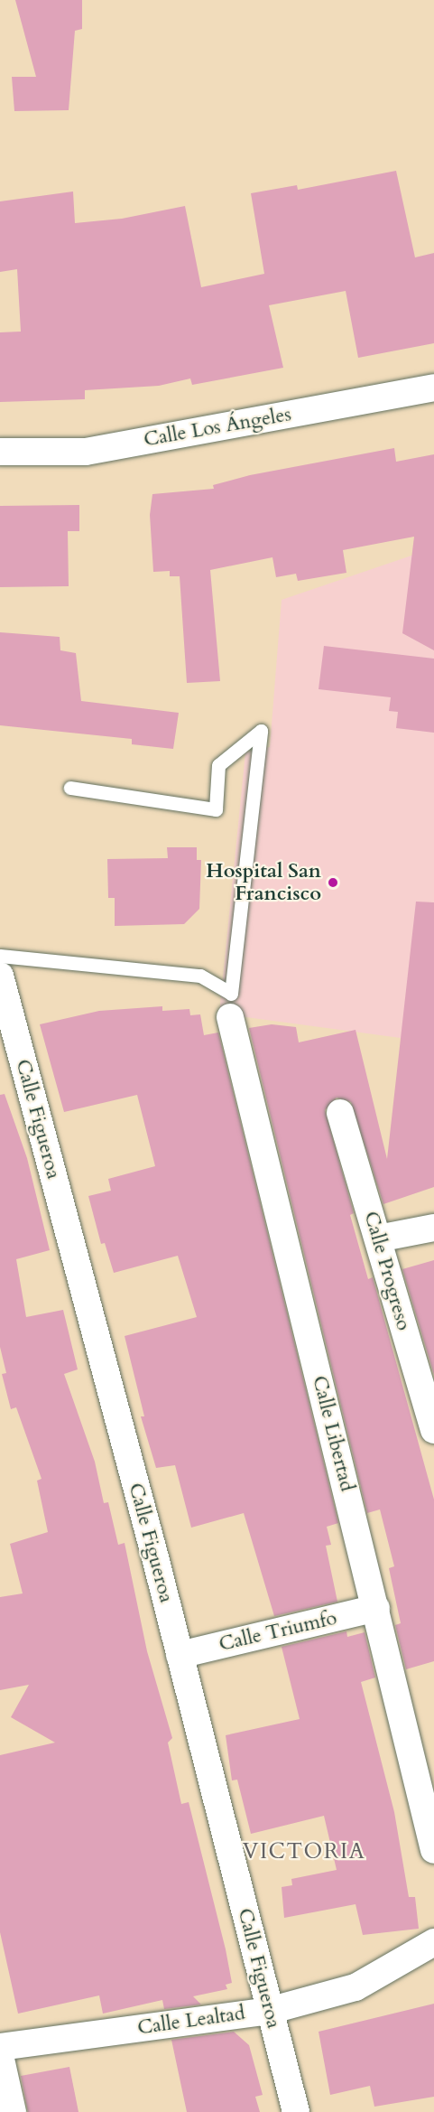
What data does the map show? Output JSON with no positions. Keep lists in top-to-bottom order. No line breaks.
{"streets":{"street":["Calle Los Ángeles","Calle Figueroa","Calle Progreso","Calle Libertad","Calle Triumfo","Calle Lealtad"]},"crossings":[["Calle Figueroa","Calle Triumfo"],["Calle Figueroa","Calle Lealtad"],["Calle Libertad","Calle Triumfo"]],"districts":["VICTORIA"],"places":["Hospital San Francisco"]}
